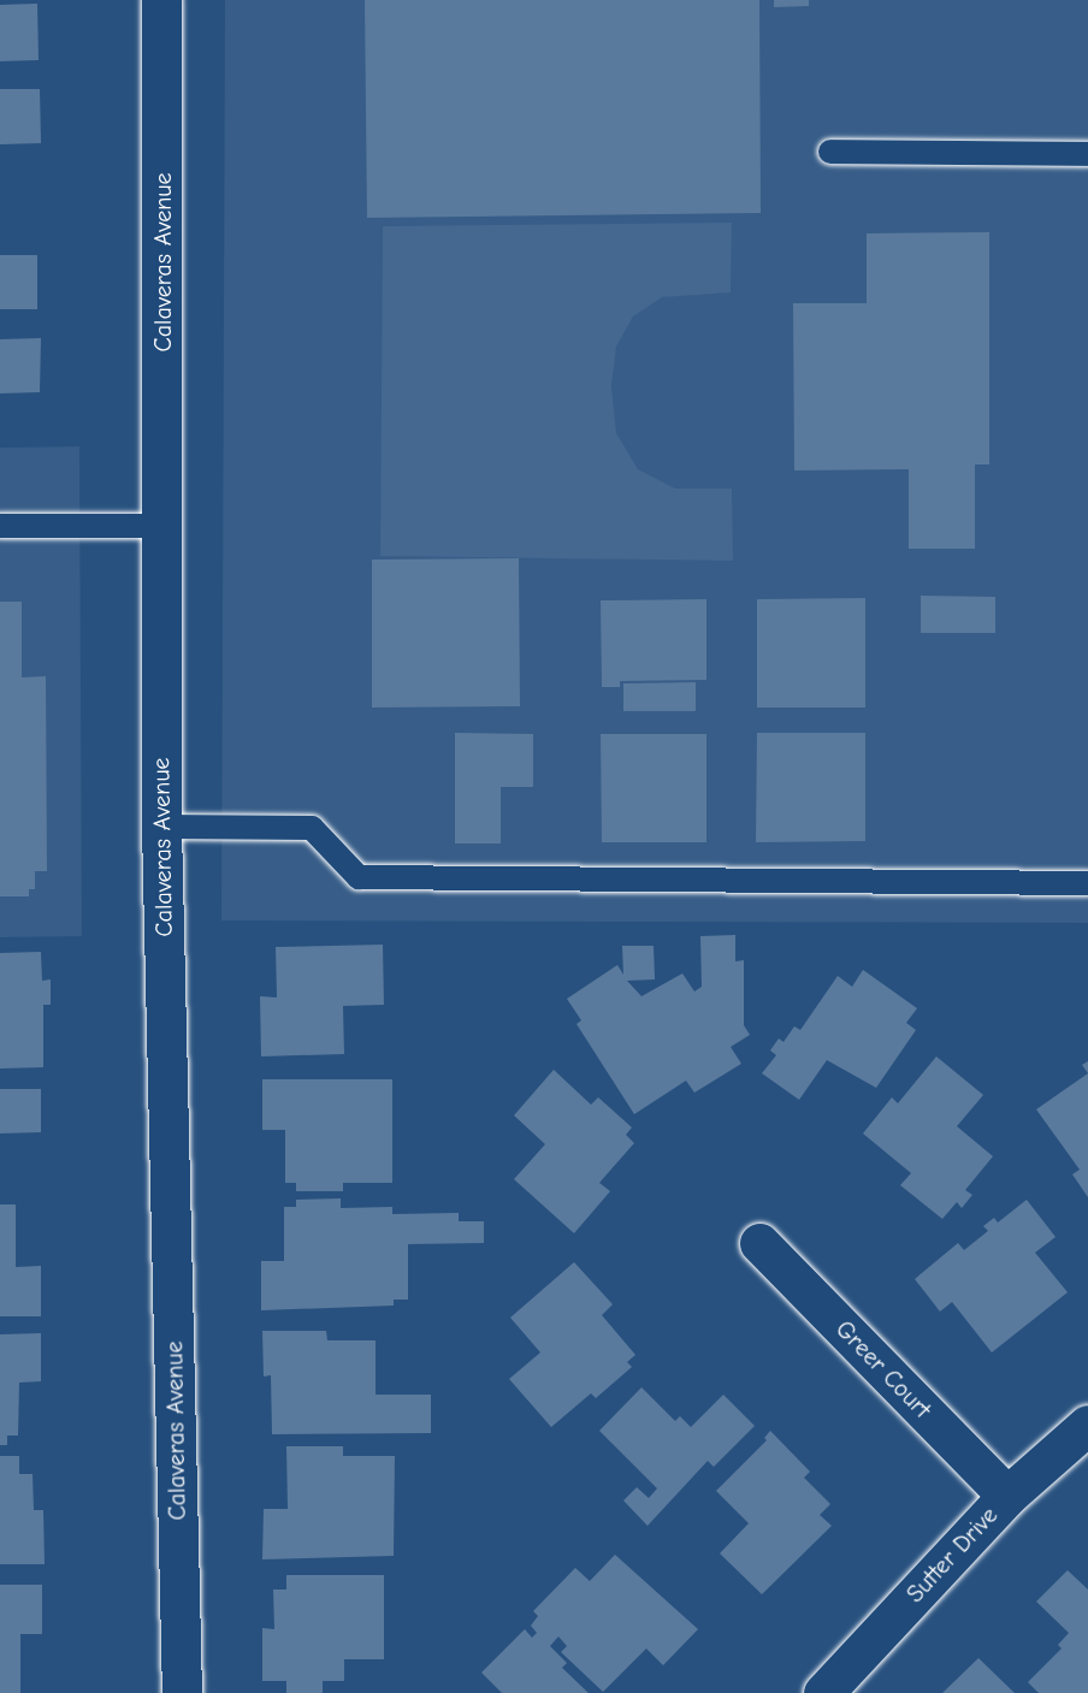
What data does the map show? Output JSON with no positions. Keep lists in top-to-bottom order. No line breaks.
{"streets":{"street":["Calaveras Avenue","Greer Court","Sutter Drive"]},"crossings":[["Greer Court","Sutter Drive"]]}
